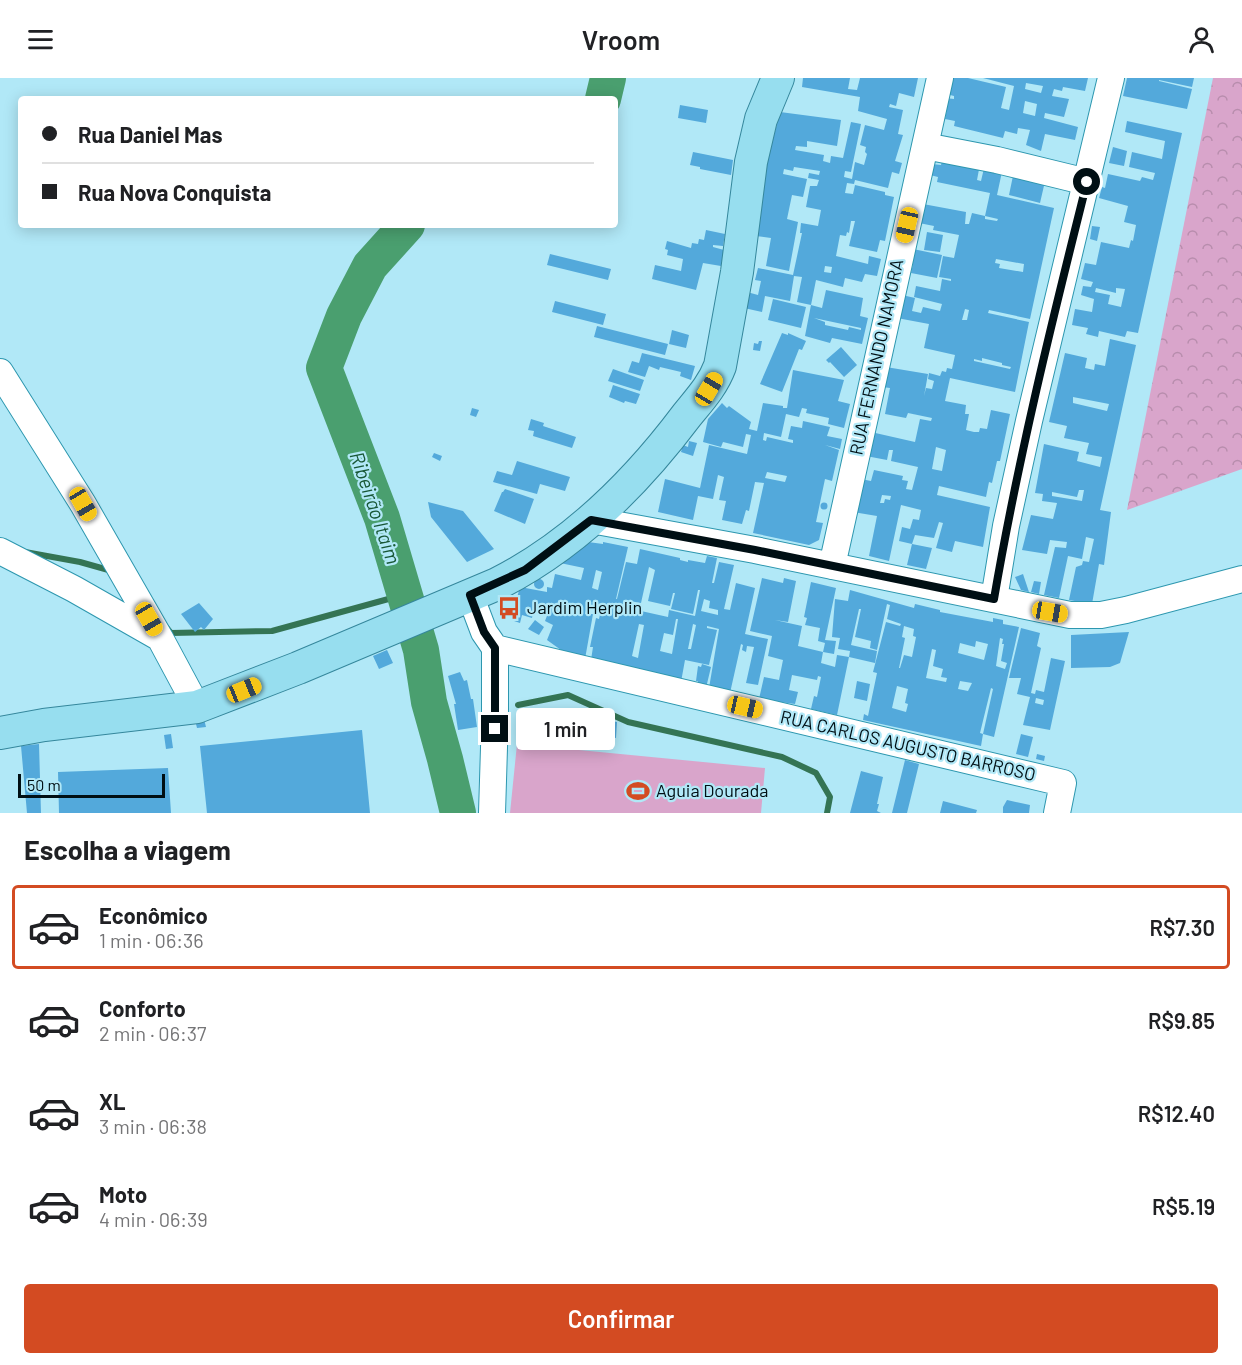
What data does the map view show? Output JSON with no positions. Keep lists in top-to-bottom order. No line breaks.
{"streets":{"street":["RUA FERNANDO NAMORA","RUA CARLOS AUGUSTO BARROSO"]},"water":["Ribeirão Itaim"],"places":{"bus stop":["Jardim Herplin"],"sports":["Aguia Dourada"]},"scale_bar":"50 m","page":{"header":"Vroom","banner":["Rua Daniel Mas","Rua Nova Conquista"],"bubble":"1 min","scale":"50 m","heading":"Escolha a viagem","list":[{"name":"Econômico","note":"1 min · 06:36","value":"R$7.30"},{"name":"Conforto","note":"2 min · 06:37","value":"R$9.85"},{"name":"XL","note":"3 min · 06:38","value":"R$12.40"},{"name":"Moto","note":"4 min · 06:39","value":"R$5.19"}],"buttons":"Confirmar"}}
